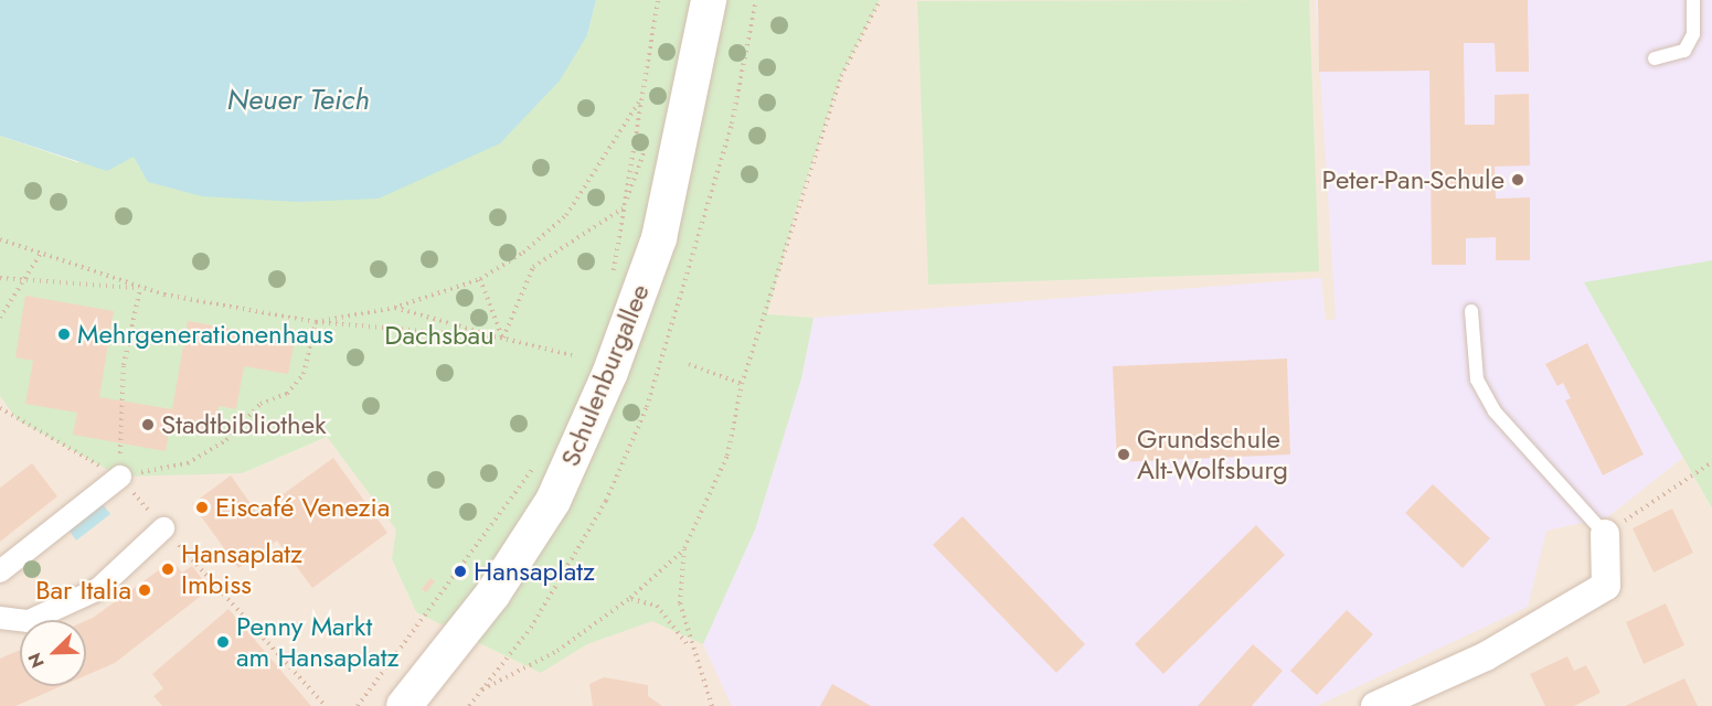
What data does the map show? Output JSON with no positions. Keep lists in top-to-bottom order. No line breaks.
{"streets":{"street":["Schulenburgallee"]},"water":["Neuer Teich"],"parks":["Dachsbau"],"places":["Peter-Pan-Schule","Mehrgenerationenhaus","Stadtbibliothek","Grundschule Alt-Wolfsburg","Eiscafé Venezia","Hansaplatz Imbiss","Hansaplatz","Bar Italia","Penny Markt am Hansaplatz"],"north":"bottom left"}
